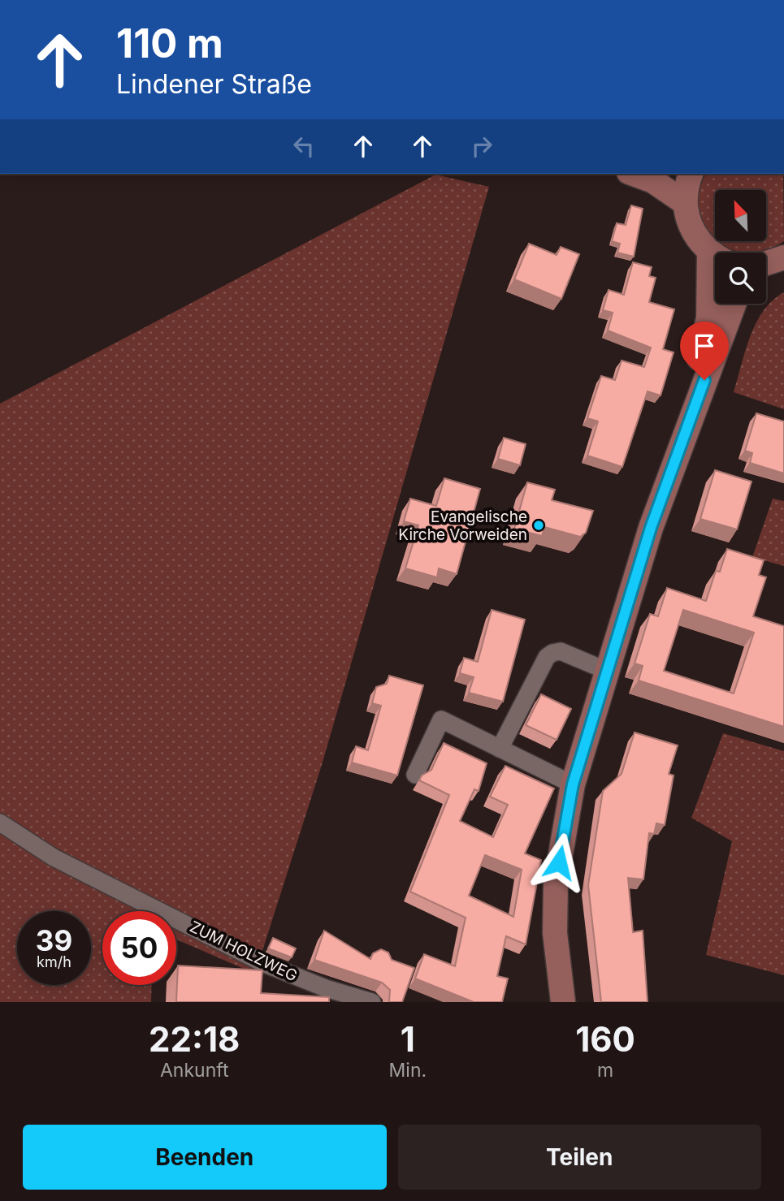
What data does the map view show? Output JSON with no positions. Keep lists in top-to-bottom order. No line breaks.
{"streets":{"street":["ZUM HOLZWEG"]},"places":["Evangelische Kirche Vorweiden"],"north":"top left","page":{"turn":["110 m","Lindener Straße"],"speed":"39 km/h","limit":"50","eta":["22:18","Ankunft","1","Min.","160","m"],"buttons":["Beenden","Teilen"]}}
